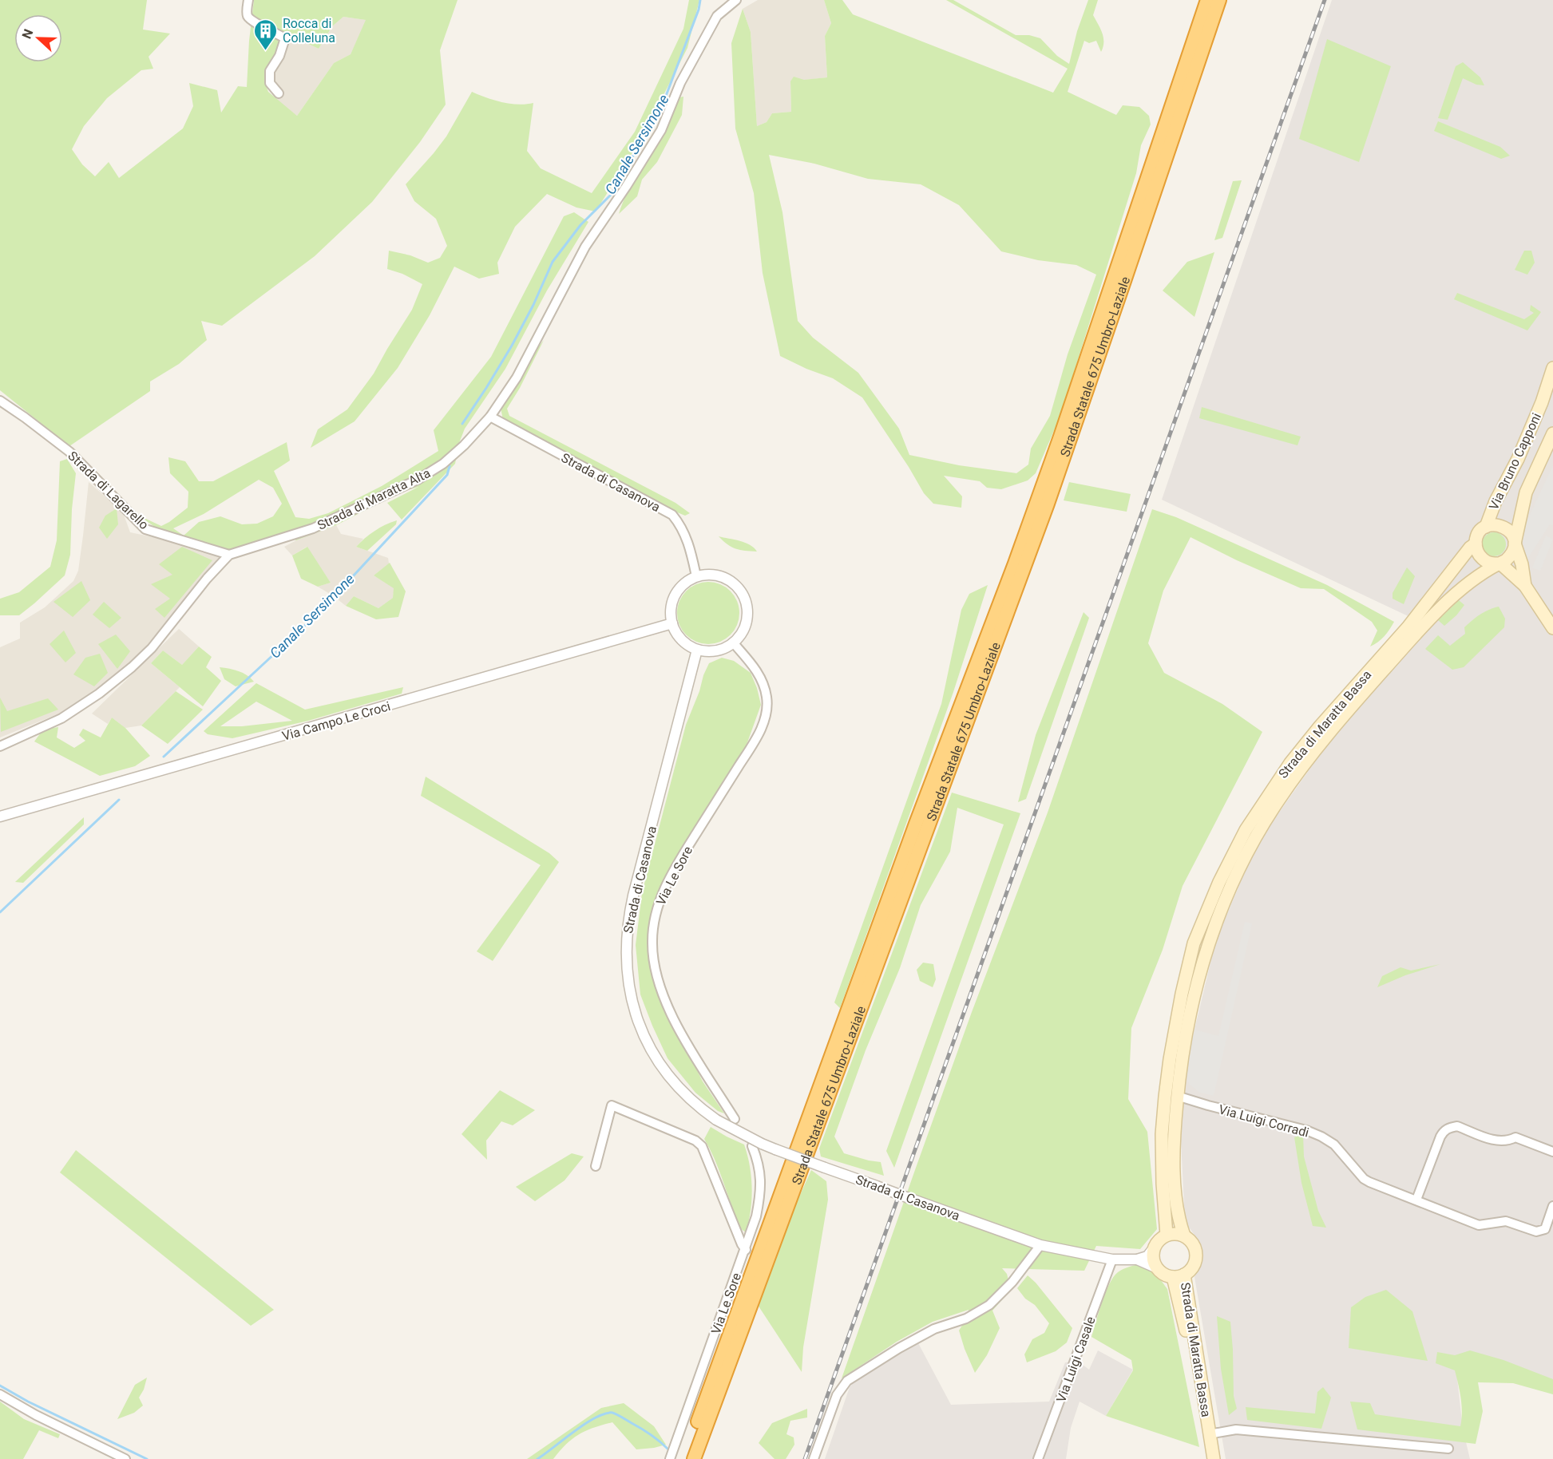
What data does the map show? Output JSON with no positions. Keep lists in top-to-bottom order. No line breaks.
{"streets":{"highway":["Strada Statale 675 Umbro-Laziale"],"main road":["Via Bruno Capponi","Strada di Maratta Bassa"],"street":["Strada di Casanova","Strada di Lagarello","Strada di Maratta Alta","Via Campo Le Croci","Via Le Sore","Via Luigi Corradi","Via Luigi Casale"]},"crossings":[["Via Bruno Capponi","Strada di Maratta Bassa"],["Strada di Casanova","Strada di Maratta Alta"],["Strada di Casanova","Via Campo Le Croci"],["Strada di Casanova","Strada di Maratta Bassa"],["Strada di Casanova","Via Le Sore"],["Strada di Casanova","Via Luigi Casale"],["Strada di Lagarello","Strada di Maratta Alta"],["Via Campo Le Croci","Via Le Sore"],["Strada di Maratta Bassa","Via Luigi Corradi"]],"water":["Canale Sersimone"],"places":{"building":["Rocca di Colleluna"]},"north":"left"}
